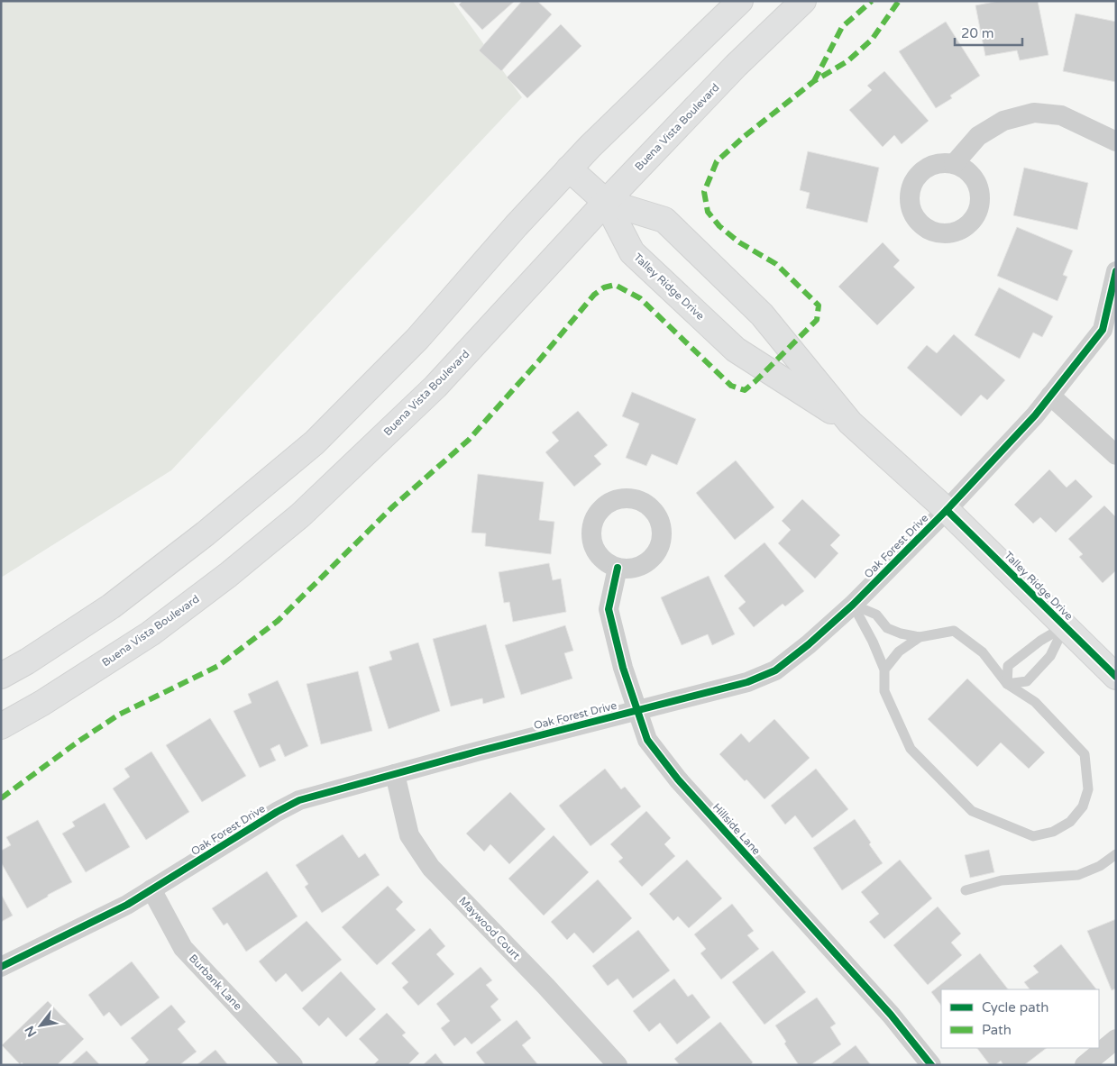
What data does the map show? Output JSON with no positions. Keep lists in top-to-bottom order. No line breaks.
{"streets":{"main road":["Buena Vista Boulevard","Talley Ridge Drive"],"street":["Oak Forest Drive","Hillside Lane","Maywood Court","Burbank Lane"]},"crossings":[["Buena Vista Boulevard","Talley Ridge Drive"],["Talley Ridge Drive","Oak Forest Drive"],["Oak Forest Drive","Hillside Lane"],["Oak Forest Drive","Maywood Court"],["Oak Forest Drive","Burbank Lane"]],"legend":["Cycle path","Path"],"scale_bar":"20 m","north":"bottom left"}
